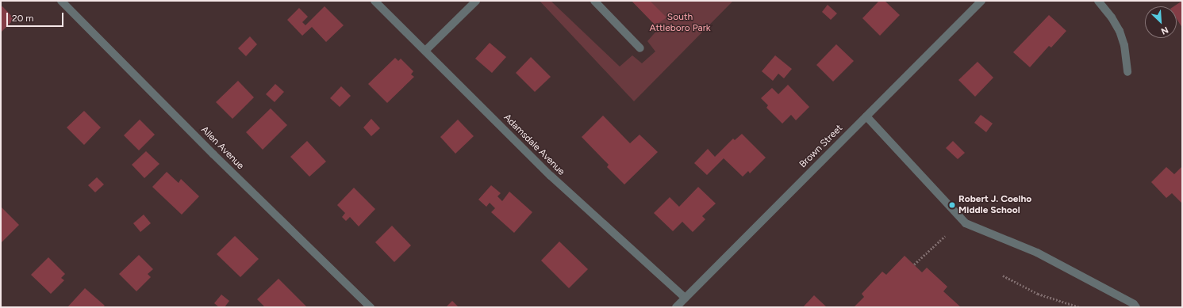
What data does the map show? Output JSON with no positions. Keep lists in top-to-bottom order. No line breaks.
{"streets":{"street":["Adamsdale Avenue","Brown Street","Allen Avenue"]},"crossings":[["Adamsdale Avenue","Brown Street"]],"parks":["South Attleboro Park"],"places":["Robert J. Coelho Middle School"],"scale_bar":"20 m","north":"bottom right"}
